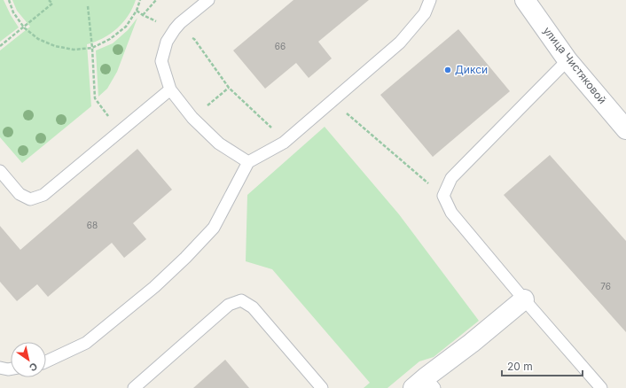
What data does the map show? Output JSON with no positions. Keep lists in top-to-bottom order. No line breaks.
{"streets":{"street":["улица Чистяковой"]},"places":["Дикси"],"house_numbers":["66","68","76"],"scale_bar":"20 m","north":"bottom right"}
